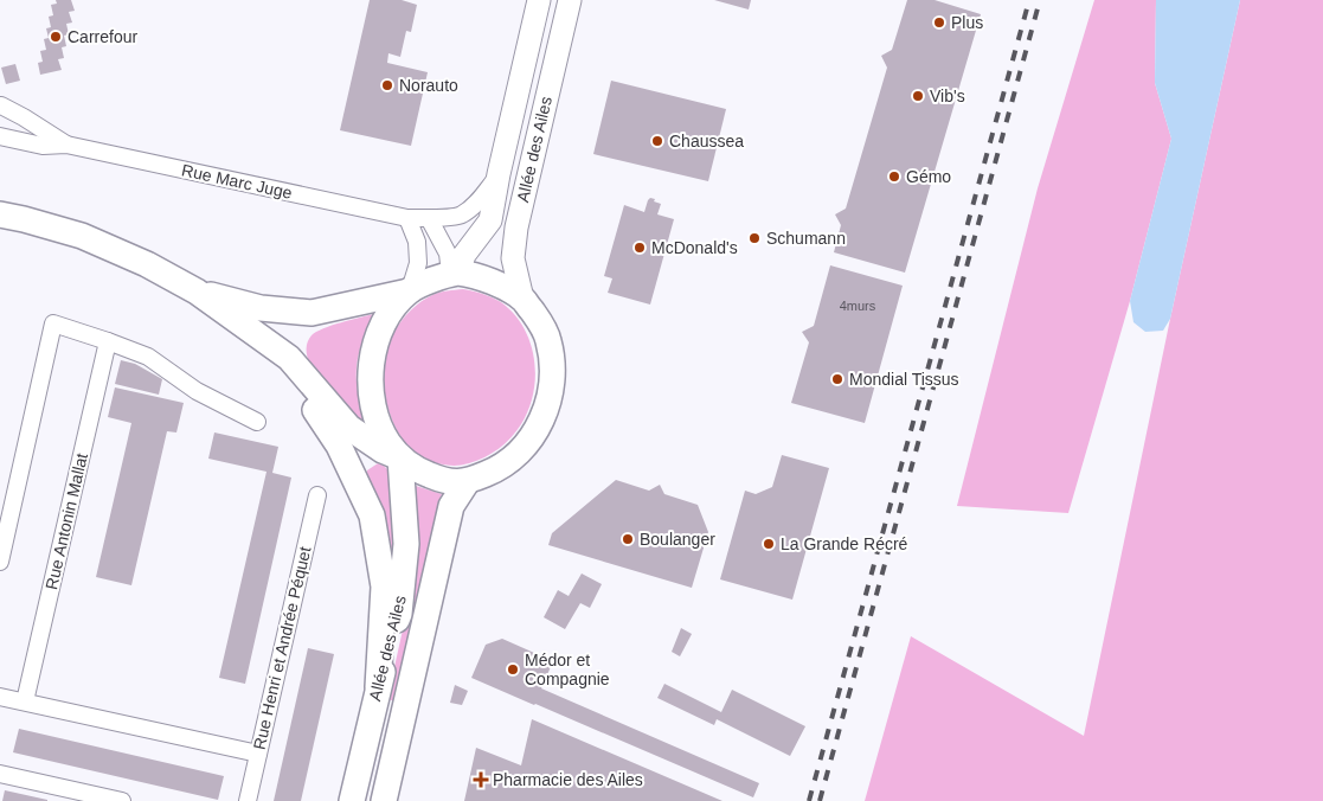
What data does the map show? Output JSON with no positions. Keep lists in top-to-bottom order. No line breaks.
{"streets":{"main road":["Allée des Ailes"],"street":["Rue Marc Juge","Rue Antonin Mallat","Rue Henri et Andrée Péquet"]},"crossings":[["Allée des Ailes","Rue Marc Juge"]],"places":{"other":["Plus","Carrefour","Norauto","Vib's","Chaussea","Gémo","Schumann","McDonald's","Mondial Tissus","Boulanger","La Grande Récré","Médor et Compagnie"],"health":["Pharmacie des Ailes"]},"house_numbers":["4murs"]}
